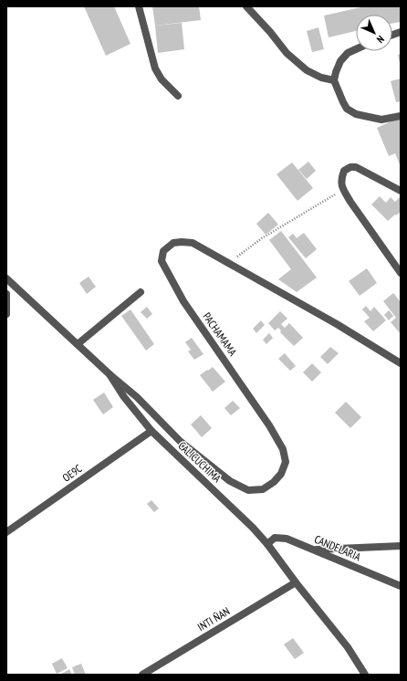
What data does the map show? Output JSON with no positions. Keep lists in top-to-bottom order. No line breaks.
{"streets":{"street":["PACHAMAMA","CALICUCHIMA","OE9C","CANDELARIA","INTI ÑAN"]},"crossings":[["PACHAMAMA","CALICUCHIMA"],["CALICUCHIMA","OE9C"],["CALICUCHIMA","CANDELARIA"],["CALICUCHIMA","INTI ÑAN"]],"north":"bottom right"}
